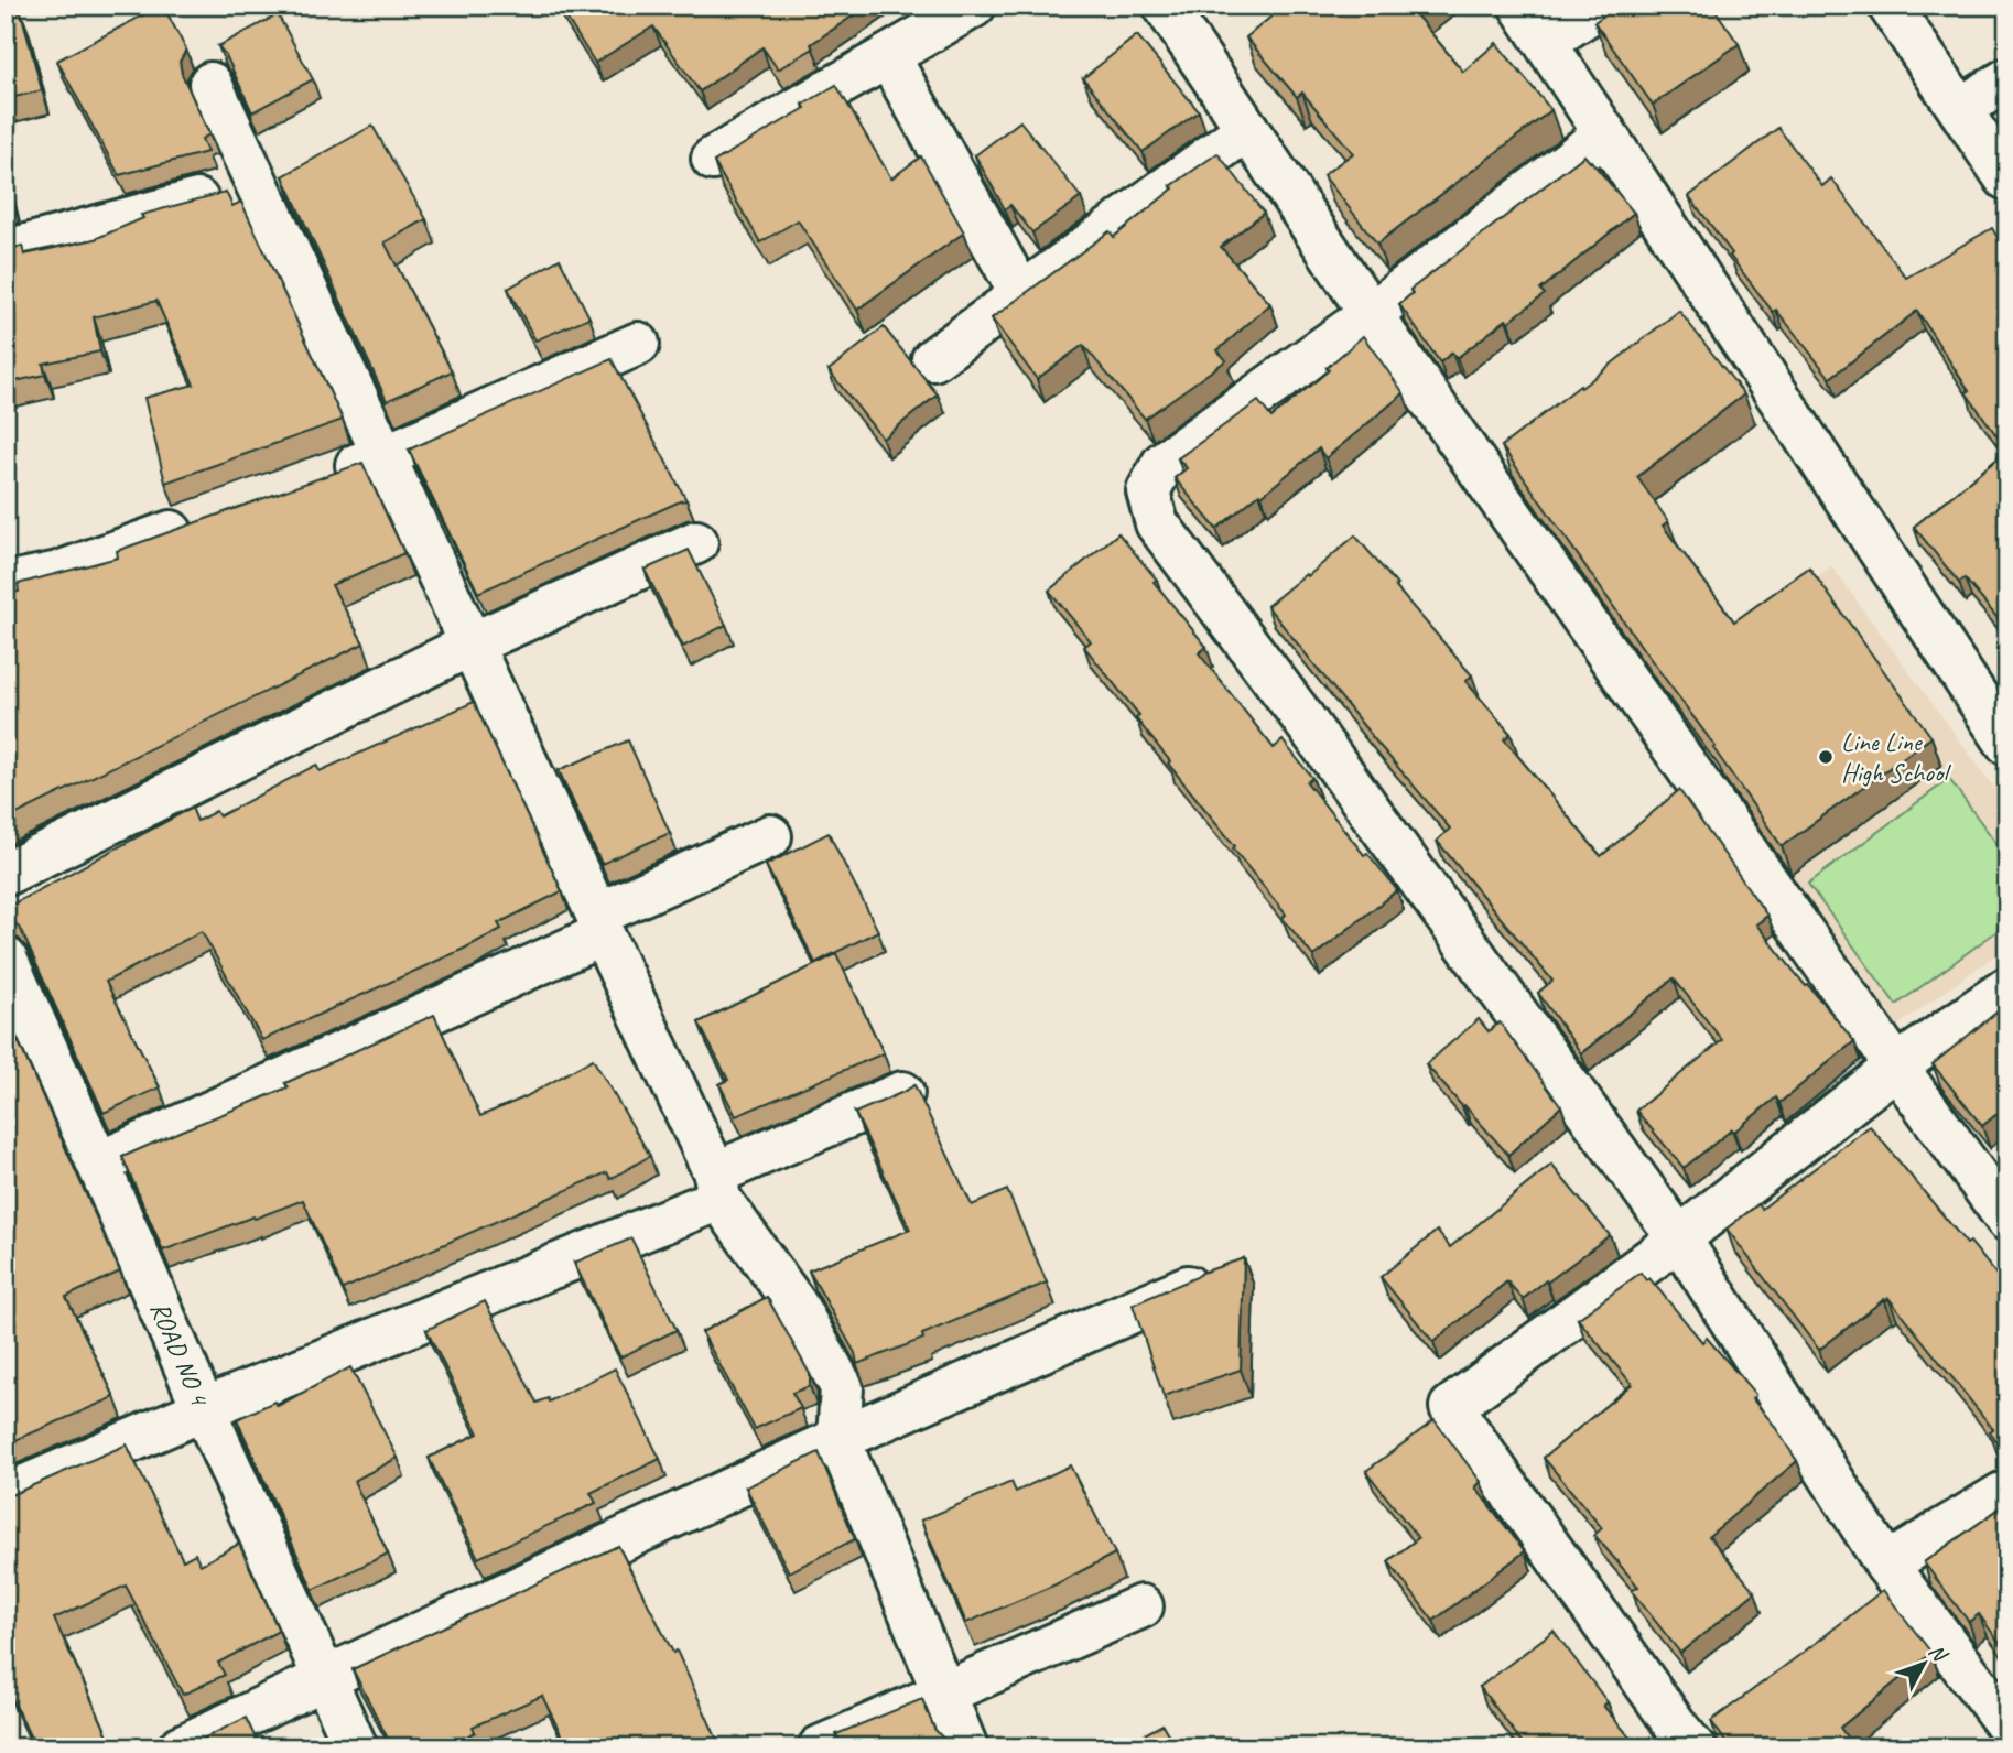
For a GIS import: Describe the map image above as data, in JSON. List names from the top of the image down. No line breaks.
{"streets":{"street":["ROAD NO 4"]},"places":["Line Line High School"],"north":"top right"}
